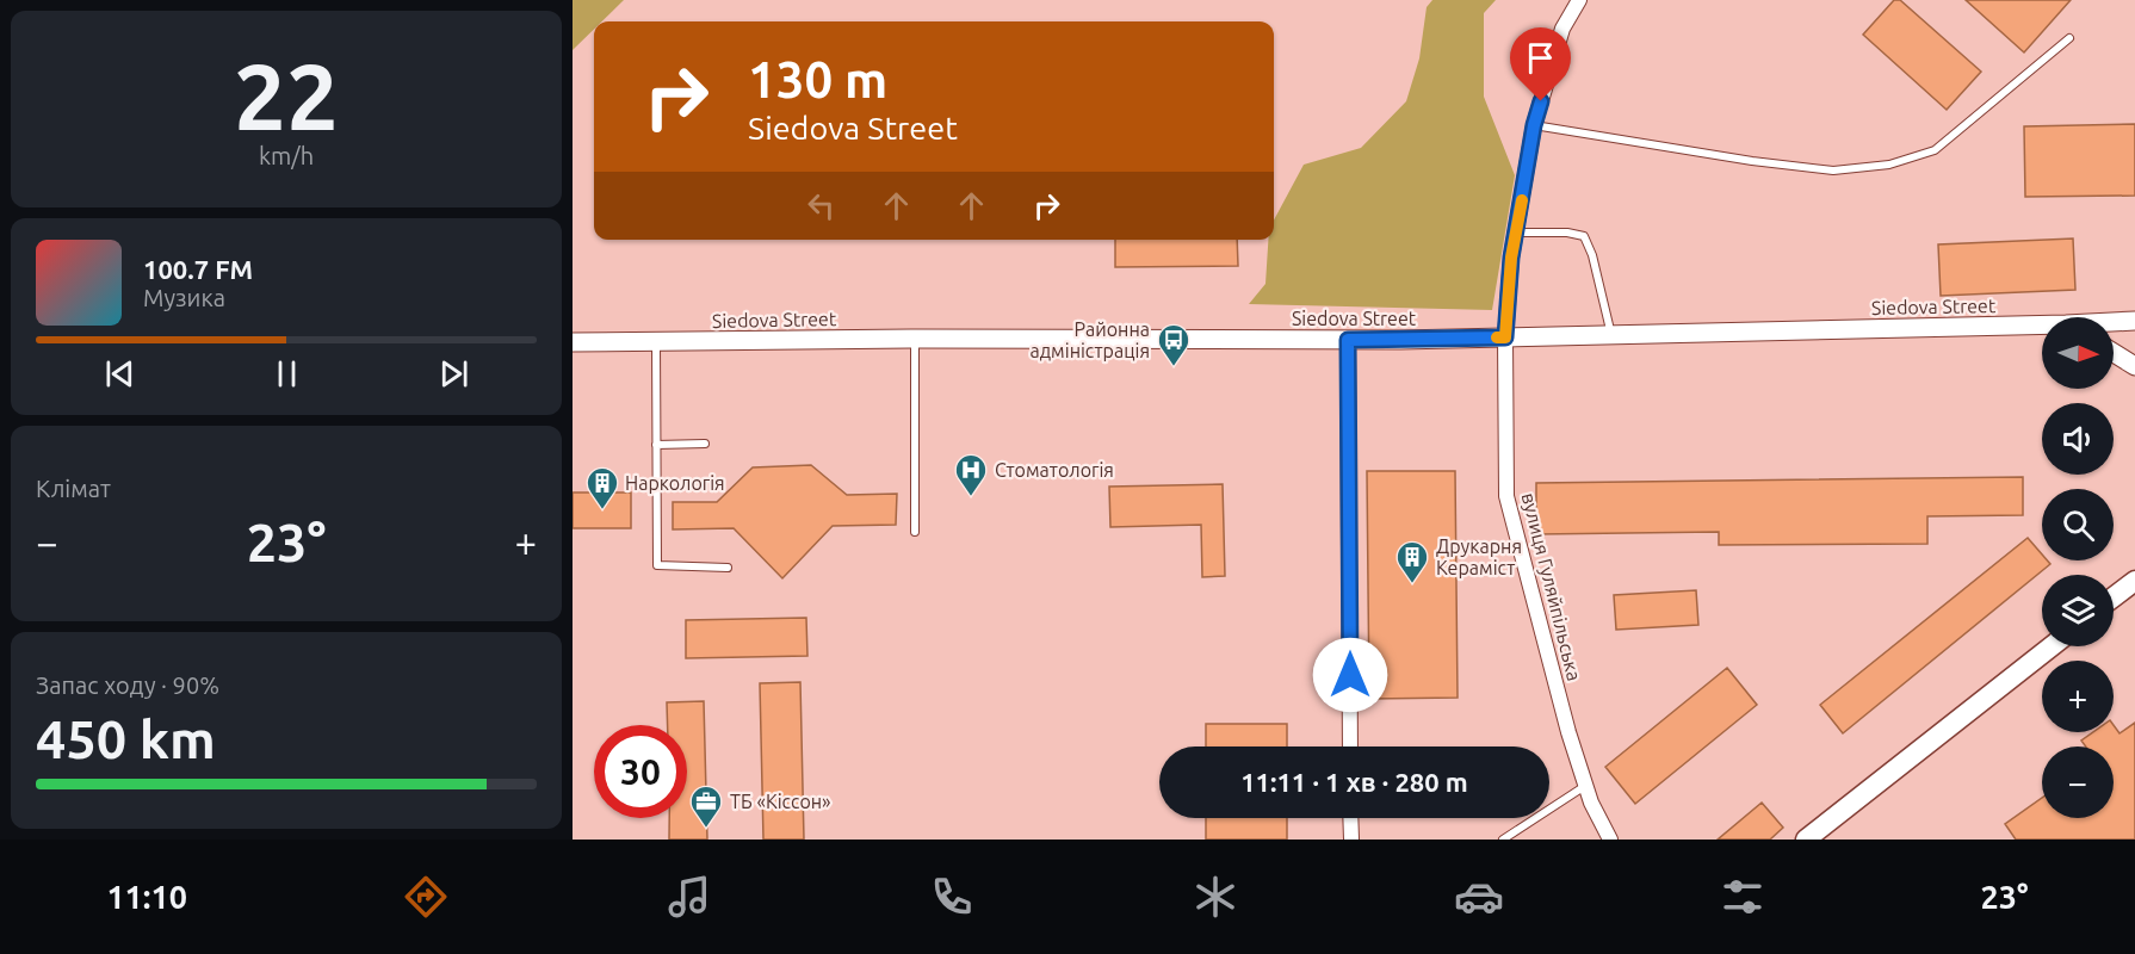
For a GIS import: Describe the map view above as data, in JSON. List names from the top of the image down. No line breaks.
{"streets":{"street":["Siedova Street","вулиця Гуляйпільська"]},"crossings":[["Siedova Street","вулиця Гуляйпільська"]],"places":{"bus stop":["Районна адміністрація"],"hospital":["Стоматологія"],"building":["Наркологія","Друкарня Кераміст"],"office":["ТБ «Кіссон»"]},"north":"right","page":{"tile":[["22","km/h"],"Клімат",["Запас ходу · 90%","450 km"]],"turn":["130 m","Siedova Street"],"song":["100.7 FM","Музика"],"map_buttons":["+","−"],"heat":["−","23°","+"],"limit":"30","trip":"11:11 · 1 хв · 280 m","tabs":["11:10","23°"]}}
